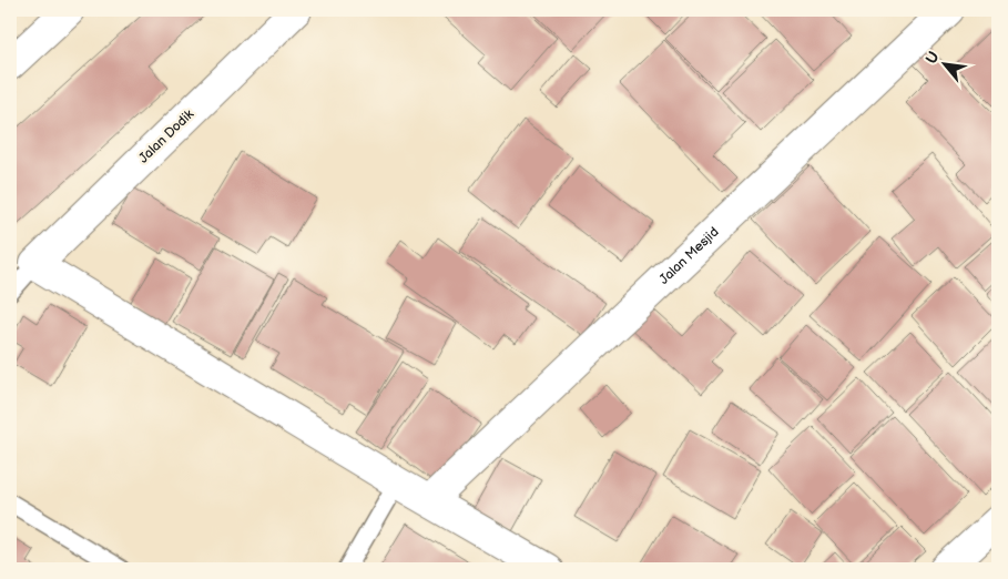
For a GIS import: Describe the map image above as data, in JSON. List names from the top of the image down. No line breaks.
{"streets":{"street":["Jalan Dodik","Jalan Mesjid"]},"north":"top left"}
